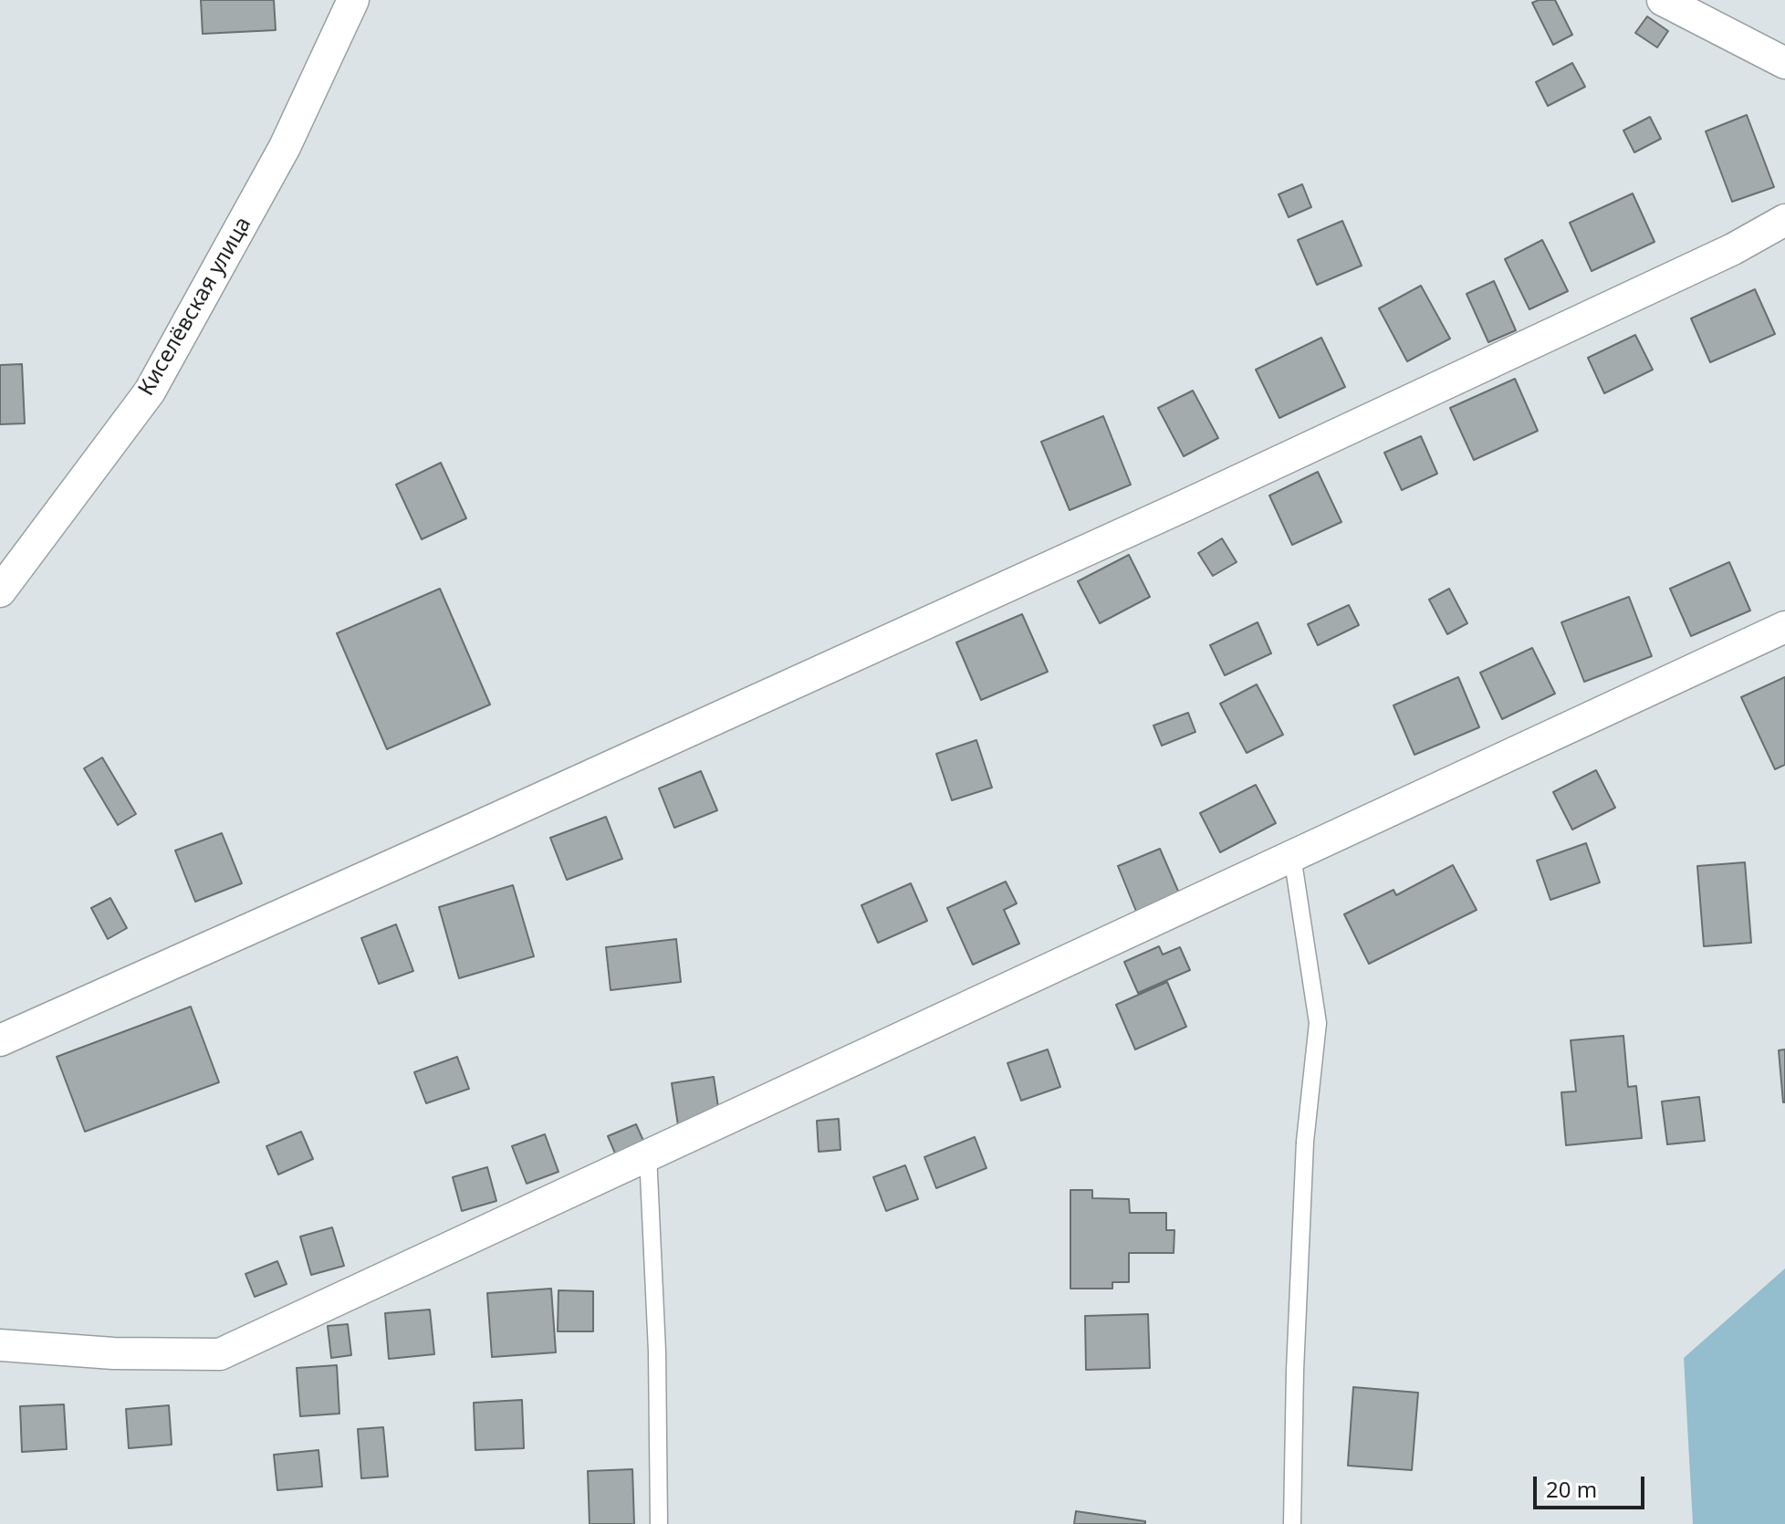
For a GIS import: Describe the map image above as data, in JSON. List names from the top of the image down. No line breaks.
{"streets":{"street":["Киселёвская улица"]},"scale_bar":"20 m"}
